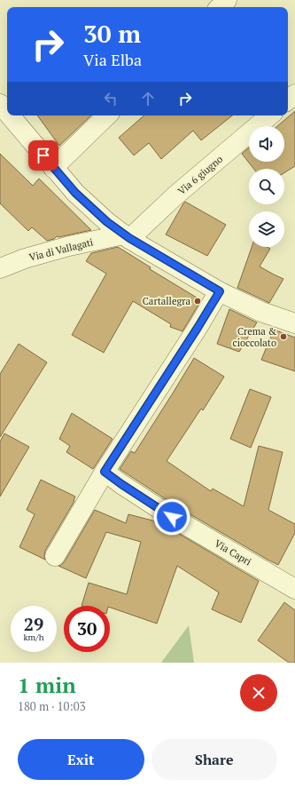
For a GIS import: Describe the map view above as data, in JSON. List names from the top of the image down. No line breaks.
{"streets":{"street":["Via 6 giugno","Via di Vallagati","Via Capri"]},"crossings":[["Via 6 giugno","Via di Vallagati"]],"places":["Cartallegra","Crema & cioccolato"],"page":{"turn":["30 m","Via Elba"],"speed":"29 km/h","limit":"30","heading":["1 min","180 m · 10:03"],"buttons":["Exit","Share"]}}
